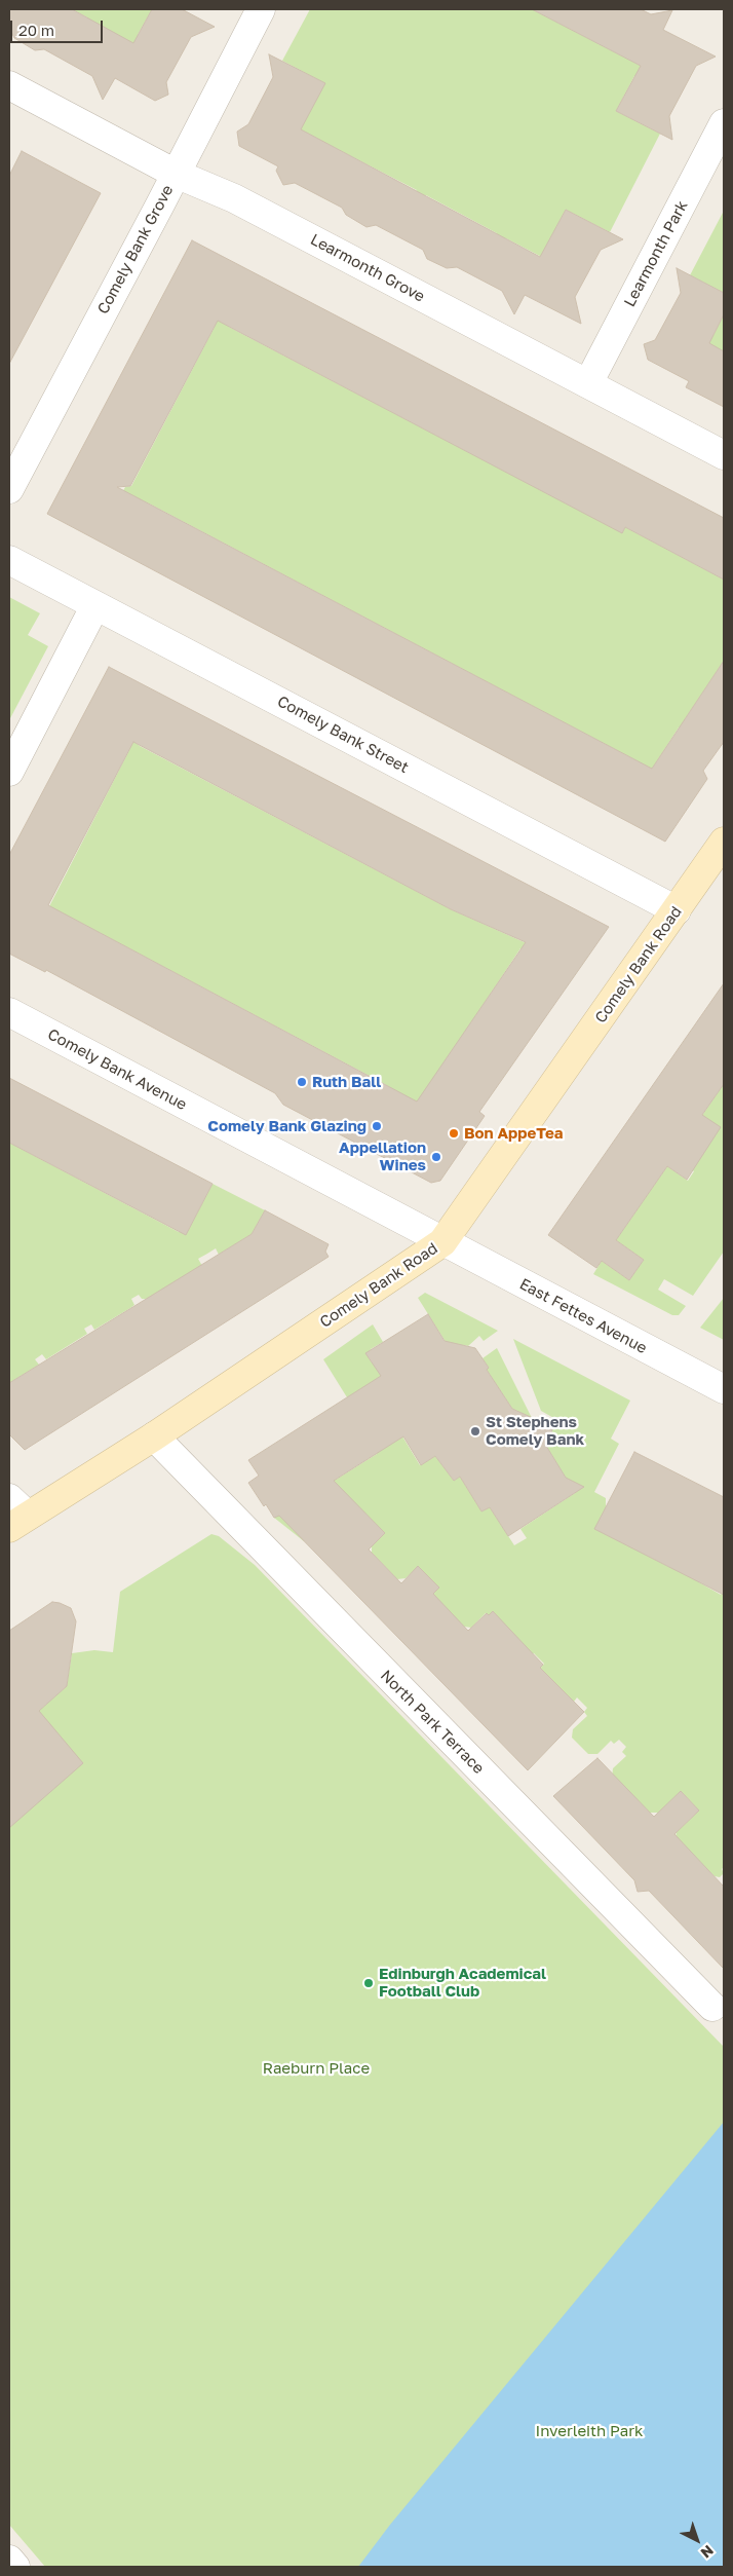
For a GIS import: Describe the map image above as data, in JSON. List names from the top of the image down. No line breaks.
{"streets":{"main road":["Comely Bank Road"],"street":["Comely Bank Grove","Learmonth Park","Learmonth Grove","Comely Bank Street","Comely Bank Avenue","East Fettes Avenue","North Park Terrace"]},"crossings":[["Comely Bank Grove","Learmonth Grove"],["Learmonth Park","Learmonth Grove"],["Comely Bank Street","Comely Bank Road"],["Comely Bank Road","Comely Bank Avenue"],["Comely Bank Road","East Fettes Avenue"],["Comely Bank Road","North Park Terrace"],["Comely Bank Avenue","East Fettes Avenue"]],"parks":["Raeburn Place","Inverleith Park"],"places":["Ruth Ball","Comely Bank Glazing","Bon AppeTea","Appellation Wines","St Stephens Comely Bank","Edinburgh Academical Football Club"],"scale_bar":"20 m","north":"bottom right"}
